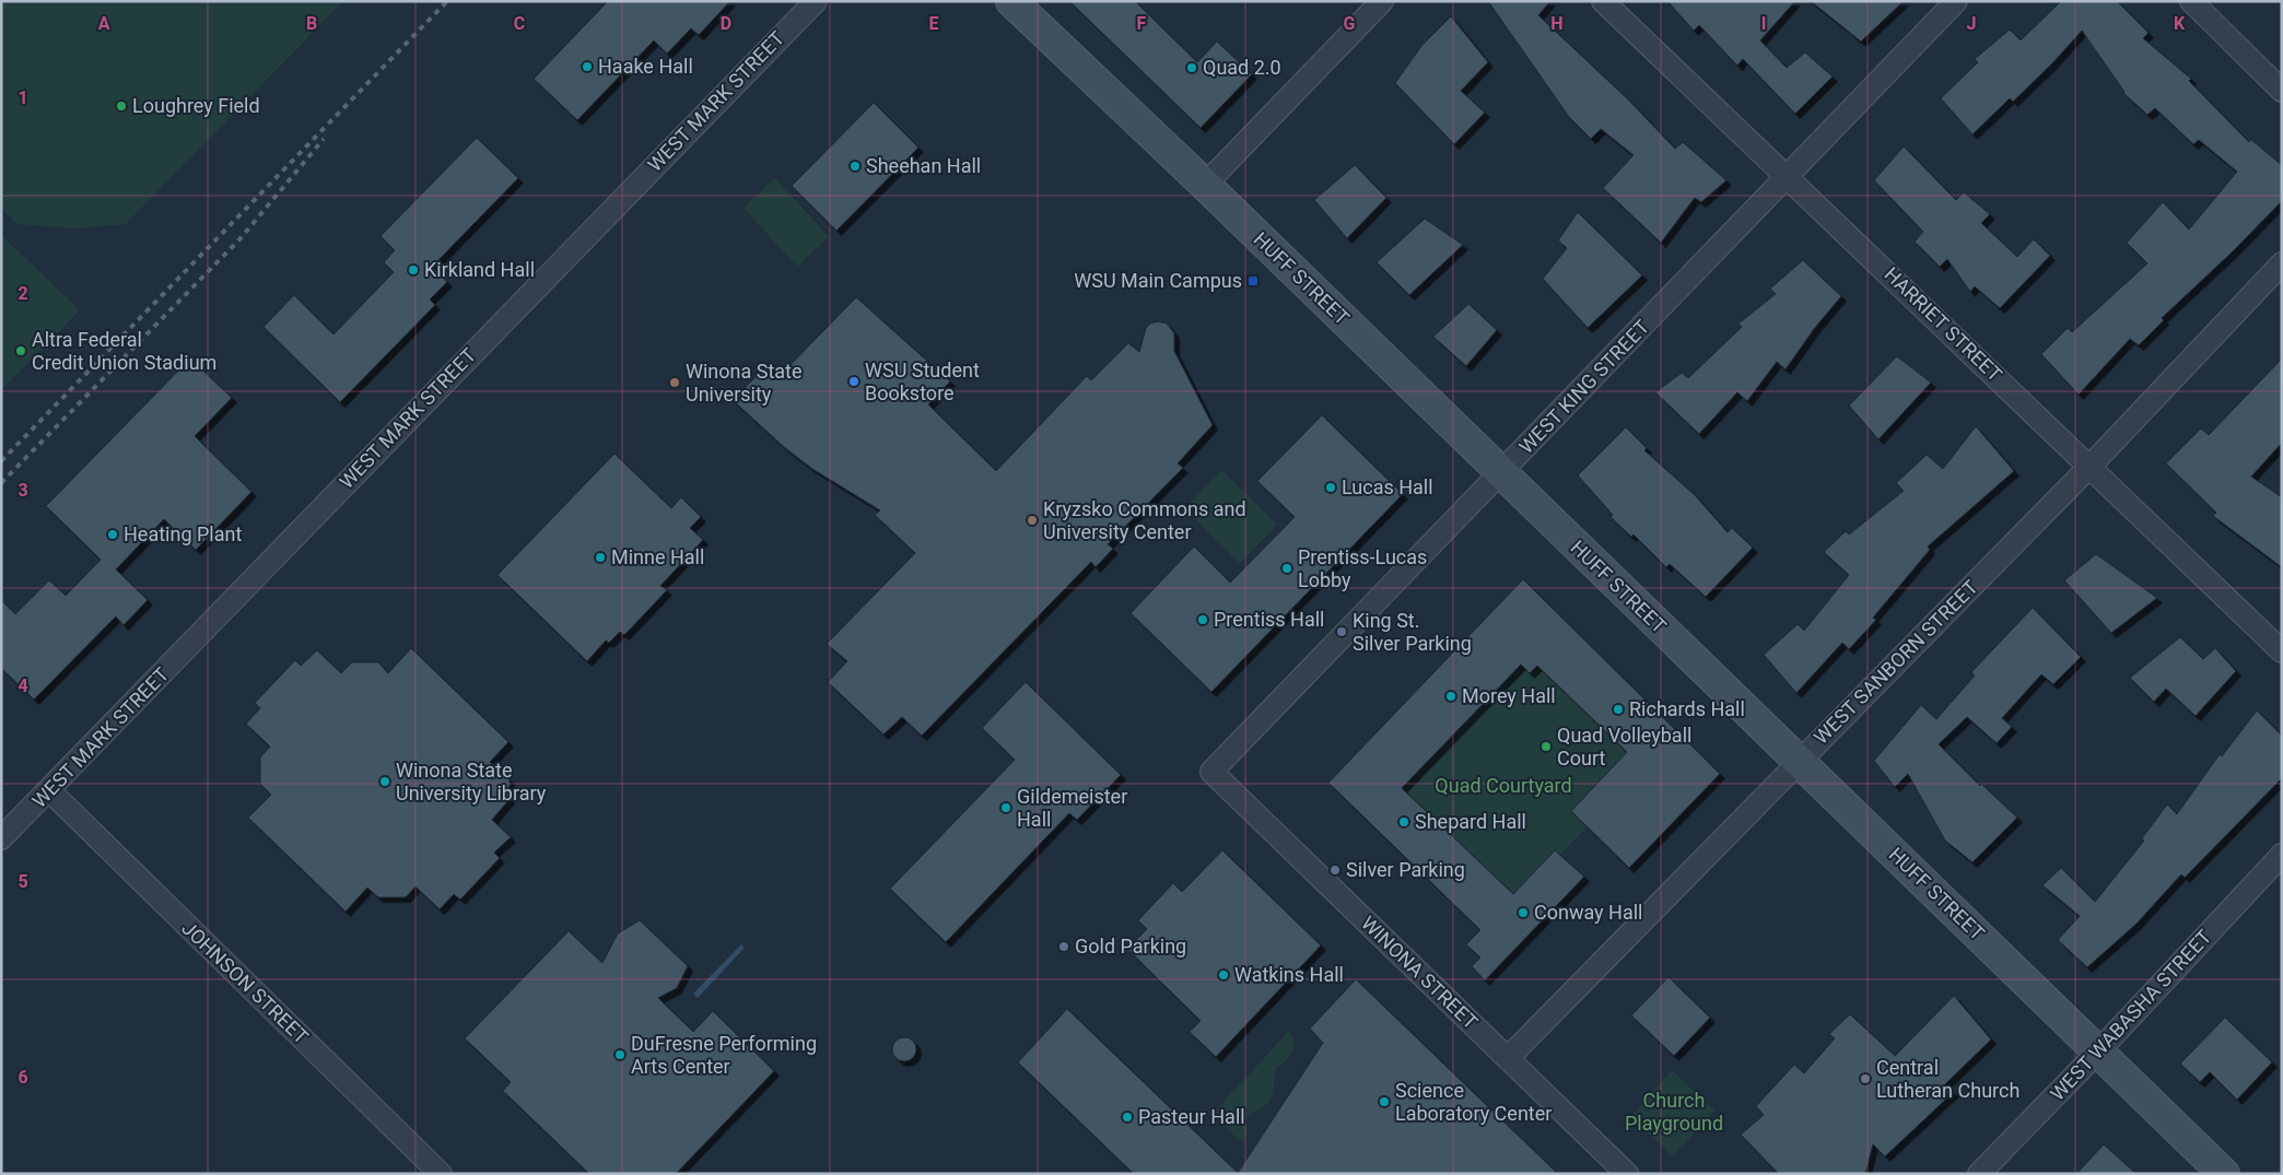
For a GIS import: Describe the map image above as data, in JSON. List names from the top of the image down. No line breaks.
{"streets":{"main road":["HUFF STREET"],"street":["WEST MARK STREET","HARRIET STREET","WEST KING STREET","WEST SANBORN STREET","WINONA STREET","JOHNSON STREET","WEST WABASHA STREET"]},"crossings":[["WEST MARK STREET","JOHNSON STREET"],["HUFF STREET","WEST KING STREET"],["HUFF STREET","WEST SANBORN STREET"],["HUFF STREET","WEST WABASHA STREET"],["HARRIET STREET","WEST KING STREET"],["HARRIET STREET","WEST SANBORN STREET"],["WEST KING STREET","WINONA STREET"],["WEST SANBORN STREET","WINONA STREET"]],"parks":["Quad Courtyard","Church Playground"],"places":{"other":["Haake Hall","Quad 2.0","Loughrey Field","Sheehan Hall","Kirkland Hall","Altra Federal Credit Union Stadium","WSU Student Bookstore","Winona State University","Lucas Hall","Kryzsko Commons and University Center","Heating Plant","Minne Hall","Prentiss-Lucas Lobby","Prentiss Hall","King St. Silver Parking","Morey Hall","Richards Hall","Quad Volleyball Court","Winona State University Library","Gildemeister Hall","Shepard Hall","Silver Parking","Conway Hall","Gold Parking","Watkins Hall","DuFresne Performing Arts Center","Central Lutheran Church","Science Laboratory Center","Pasteur Hall"],"transit":["WSU Main Campus"]},"grid":{"columns":["A","B","C","D","E","F","G","H","I","J","K"],"rows":["1","2","3","4","5","6"]}}
